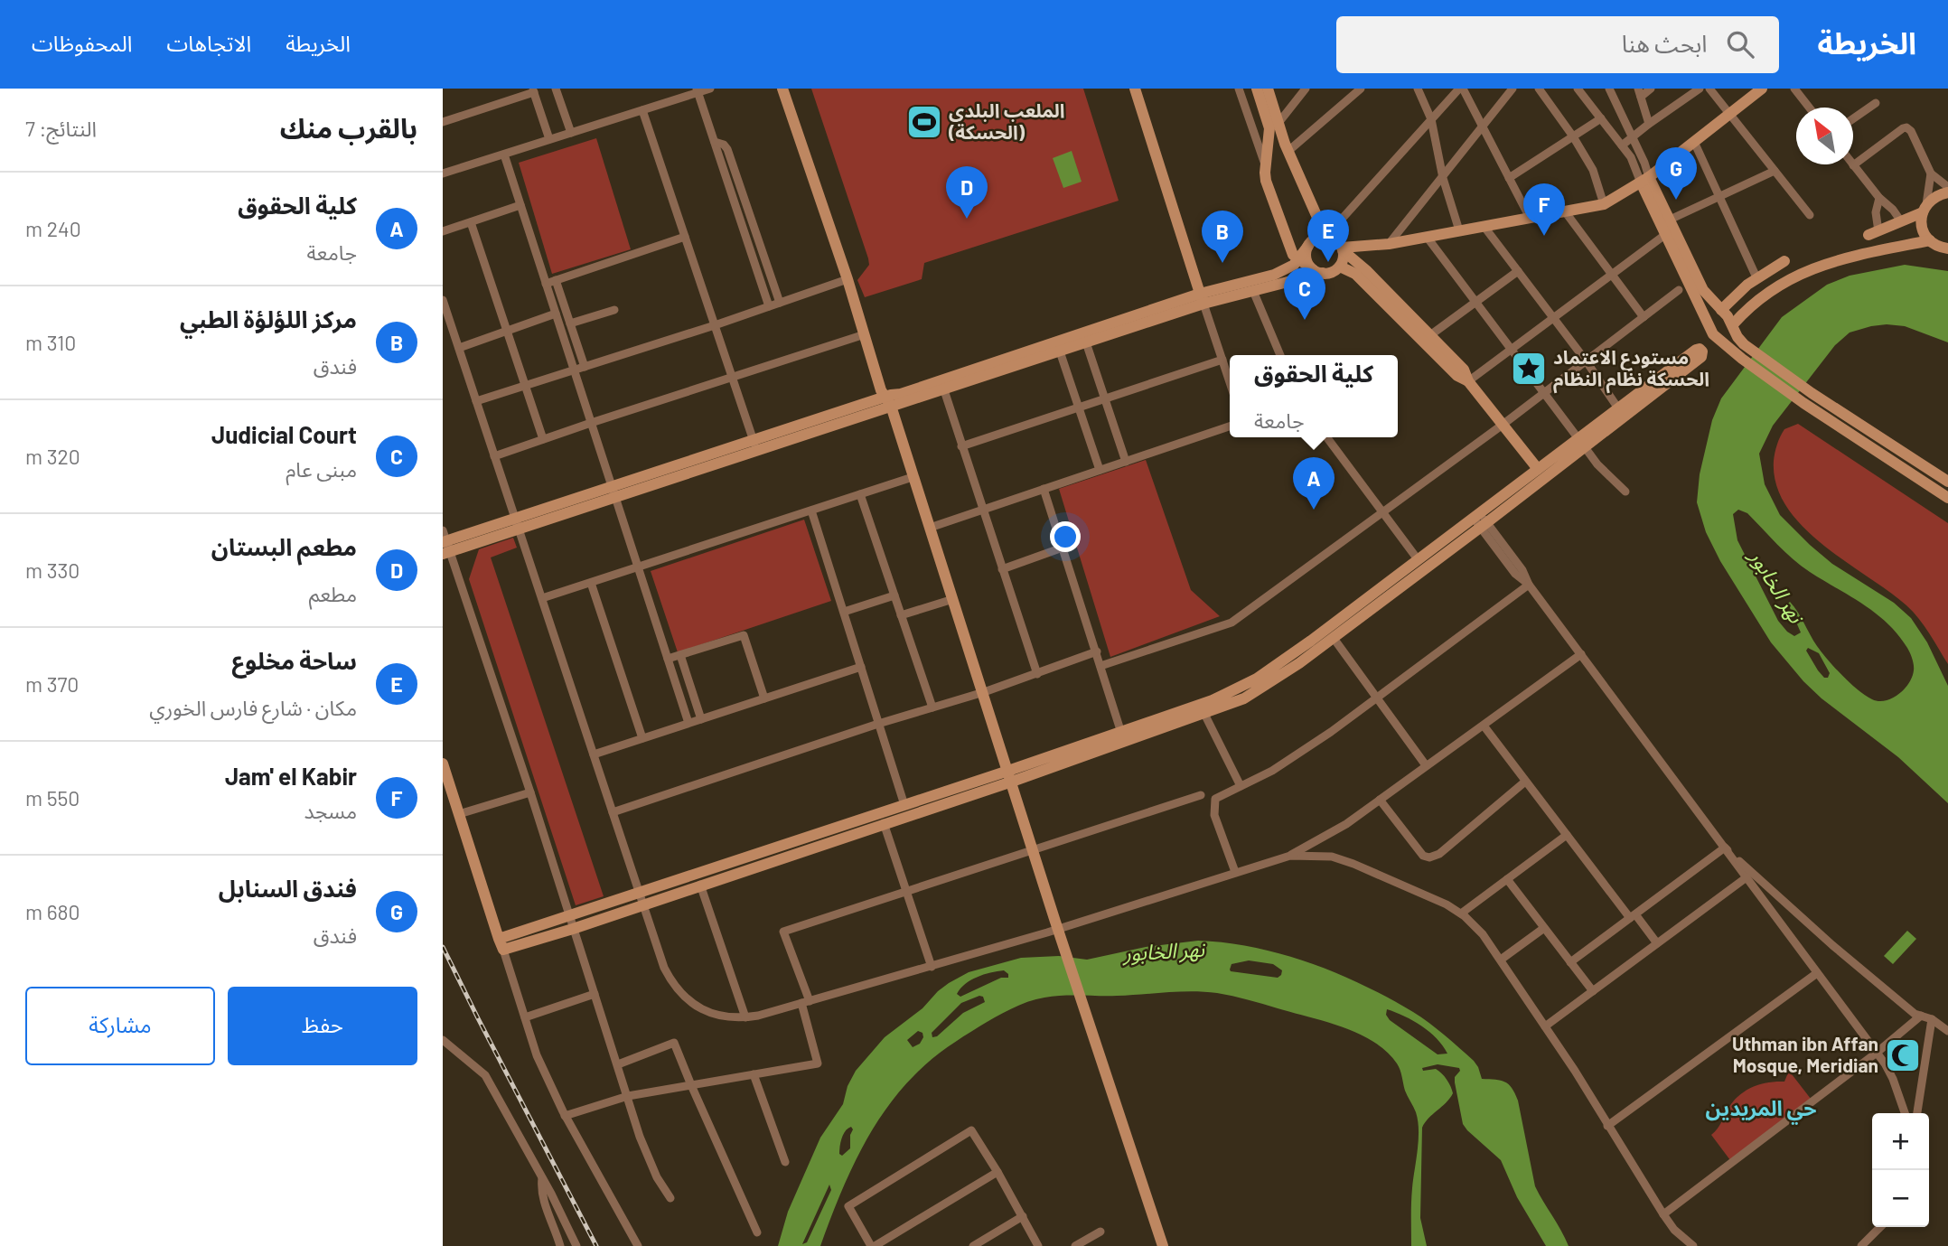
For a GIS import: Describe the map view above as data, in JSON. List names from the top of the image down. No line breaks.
{"districts":["حي المريدين"],"water":["نهر الخابور"],"places":{"sports":["الملعب البلدي (الحسكة)"],"place":["مستودع الاعتماد الحسكة نظام النظام"],"mosque":["Uthman ibn Affan Mosque, Meridian"]},"north":"top left","page":{"header":"الخريطة","search":"ابحث هنا","nav":["الخريطة","الاتجاهات","المحفوظات"],"heading":["بالقرب منك","النتائج: 7"],"pins":["G","D","F","E","B","C","A"],"list":[{"mark":"A","name":"كلية الحقوق","note":"جامعة","value":"240 m"},{"mark":"B","name":"مركز اللؤلؤة الطبي","note":"فندق","value":"310 m"},{"mark":"C","name":"Judicial Court","note":"مبنى عام","value":"320 m"},{"mark":"D","name":"مطعم البستان","note":"مطعم","value":"330 m"},{"mark":"E","name":"ساحة مخلوع","note":"مكان · شارع فارس الخوري","value":"370 m"},{"mark":"F","name":"Jam' el Kabir","note":"مسجد","value":"550 m"},{"mark":"G","name":"فندق السنابل","note":"فندق","value":"680 m"}],"popup":["كلية الحقوق","جامعة"],"buttons":["حفظ","مشاركة"],"map_buttons":["+","−"]}}
